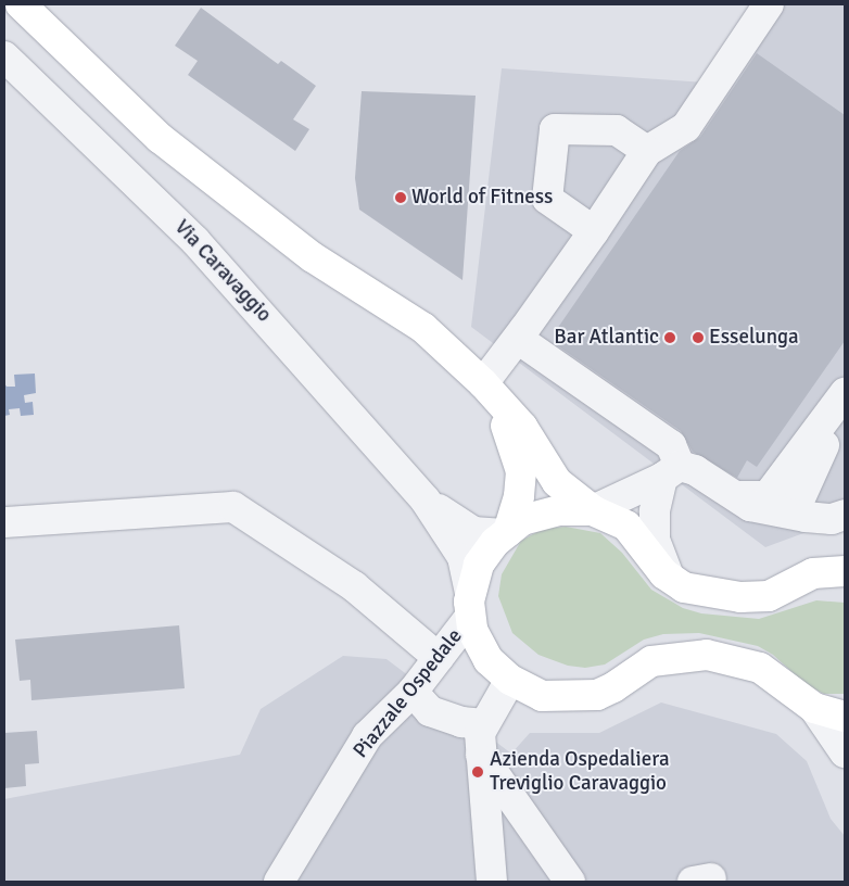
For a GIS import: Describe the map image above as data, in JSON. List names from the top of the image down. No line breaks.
{"streets":{"main road":["Via Caravaggio"],"street":["Piazzale Ospedale"]},"crossings":[["Via Caravaggio","Piazzale Ospedale"]],"places":["World of Fitness","Bar Atlantic","Esselunga","Azienda Ospedaliera Treviglio Caravaggio"]}
